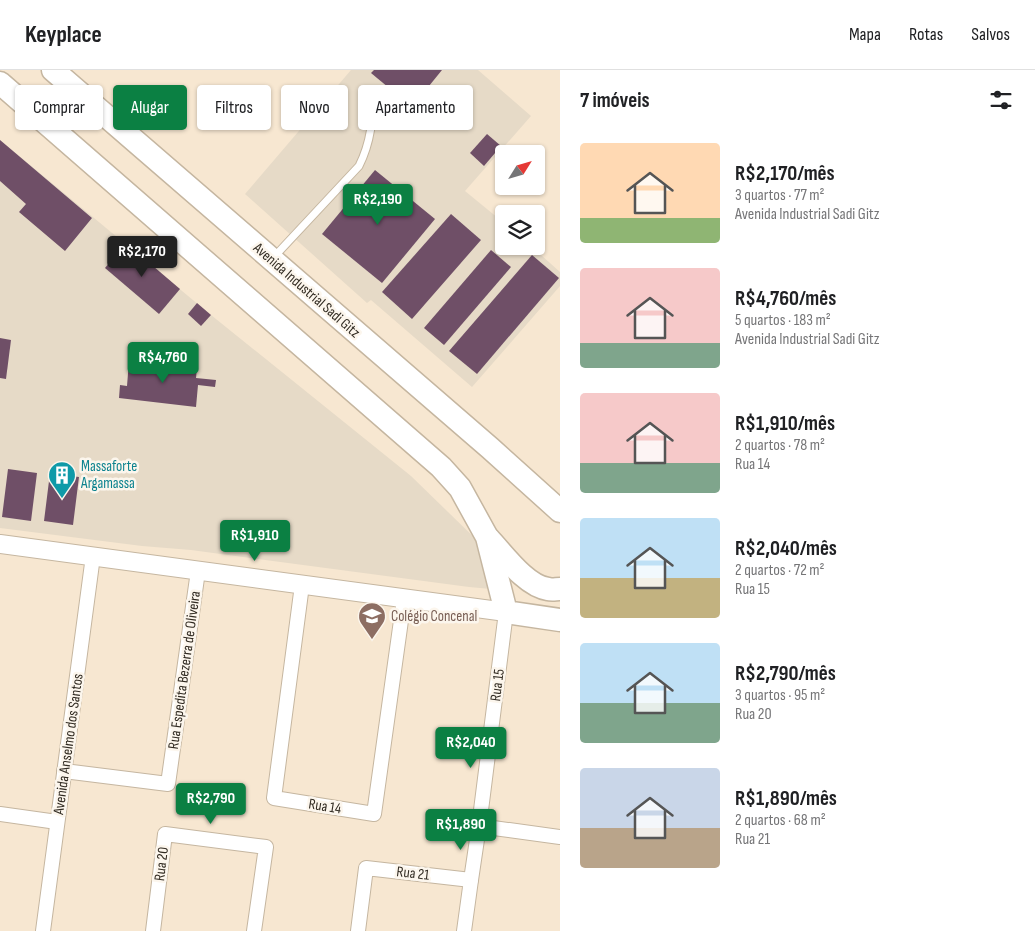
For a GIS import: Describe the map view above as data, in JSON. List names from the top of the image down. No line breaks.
{"streets":{"main road":["Avenida Industrial Sadi Gitz"],"street":["Rua Espedita Bezerra de Oliveira","Rua 15","Avenida Anselmo dos Santos","Rua 14","Rua 20","Rua 21"]},"crossings":[["Rua Espedita Bezerra de Oliveira","Avenida Anselmo dos Santos"],["Rua 15","Rua 21"]],"places":{"building":["Massaforte Argamassa"],"school or university":["Colégio Concenal"]},"north":"top right","page":{"header":"Keyplace","nav":["Mapa","Rotas","Salvos"],"heading":"7 imóveis","chip":["Comprar","Alugar","Filtros","Novo","Apartamento"],"list":[{"name":"R$2,170/mês","note":"3 quartos · 77 m² · Avenida Industrial Sadi Gitz"},{"name":"R$4,760/mês","note":"5 quartos · 183 m² · Avenida Industrial Sadi Gitz"},{"name":"R$1,910/mês","note":"2 quartos · 78 m² · Rua 14"},{"name":"R$2,040/mês","note":"2 quartos · 72 m² · Rua 15"},{"name":"R$2,790/mês","note":"3 quartos · 95 m² · Rua 20"},{"name":"R$1,890/mês","note":"2 quartos · 68 m² · Rua 21"}],"price":["R$2,190","R$2,170","R$4,760","R$1,910","R$2,040","R$2,790","R$1,890"]}}
